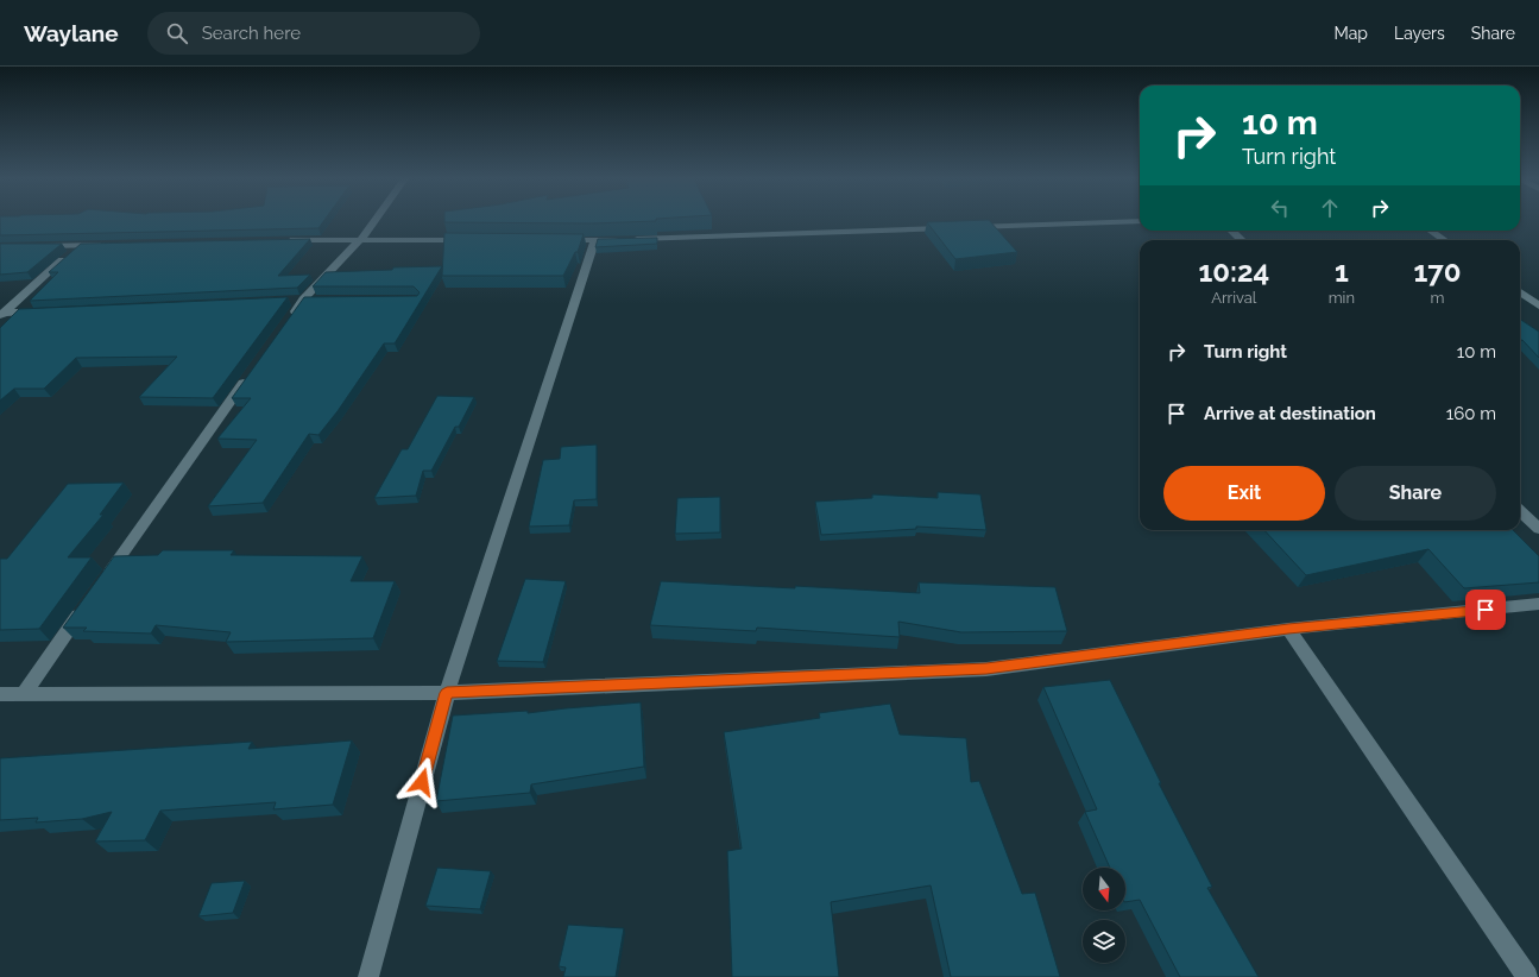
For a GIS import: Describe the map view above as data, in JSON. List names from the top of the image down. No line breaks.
{"north":"bottom","page":{"header":"Waylane","search":"Search here","nav":["Map","Layers","Share"],"turn":["10 m","Turn right"],"eta":["10:24","Arrival","1","min","170","m"],"list":[{"name":"Turn right","value":"10 m"},{"name":"Arrive at destination","value":"160 m"}],"buttons":["Exit","Share"]}}
